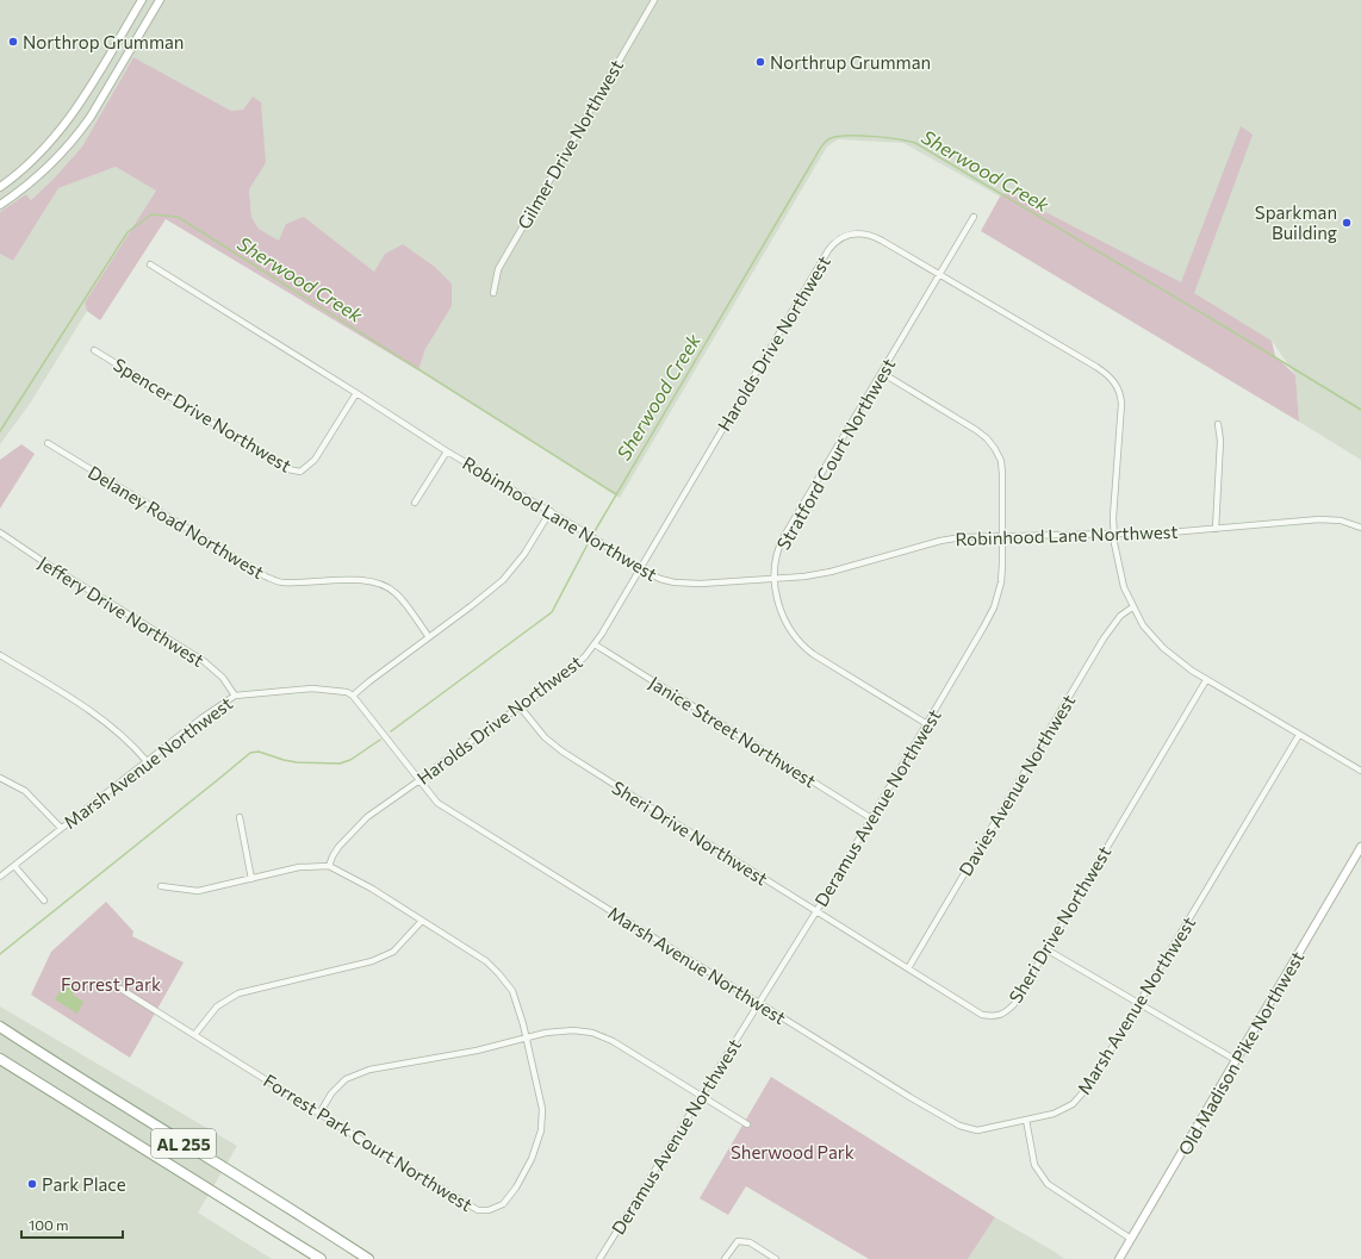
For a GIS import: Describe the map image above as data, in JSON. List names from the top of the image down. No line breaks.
{"streets":{"highway":["AL 255"],"main road":["Old Madison Pike Northwest"],"street":["Gilmer Drive Northwest","Harolds Drive Northwest","Spencer Drive Northwest","Stratford Court Northwest","Robinhood Lane Northwest","Delaney Road Northwest","Jeffery Drive Northwest","Janice Street Northwest","Marsh Avenue Northwest","Davies Avenue Northwest","Deramus Avenue Northwest","Sheri Drive Northwest","Forrest Park Court Northwest"]},"crossings":[["Harolds Drive Northwest","Stratford Court Northwest"],["Harolds Drive Northwest","Robinhood Lane Northwest"],["Harolds Drive Northwest","Janice Street Northwest"],["Harolds Drive Northwest","Marsh Avenue Northwest"],["Harolds Drive Northwest","Davies Avenue Northwest"],["Harolds Drive Northwest","Sheri Drive Northwest"],["Harolds Drive Northwest","Forrest Park Court Northwest"],["Spencer Drive Northwest","Robinhood Lane Northwest"],["Stratford Court Northwest","Robinhood Lane Northwest"],["Stratford Court Northwest","Deramus Avenue Northwest"],["Robinhood Lane Northwest","Deramus Avenue Northwest"],["Jeffery Drive Northwest","Marsh Avenue Northwest"],["Janice Street Northwest","Deramus Avenue Northwest"],["Marsh Avenue Northwest","Deramus Avenue Northwest"],["Davies Avenue Northwest","Sheri Drive Northwest"],["Deramus Avenue Northwest","Sheri Drive Northwest"]],"water":["Sherwood Creek"],"parks":["Forrest Park","Sherwood Park"],"places":["Northrop Grumman","Northrup Grumman","Sparkman Building","Park Place"],"scale_bar":"100 m"}
